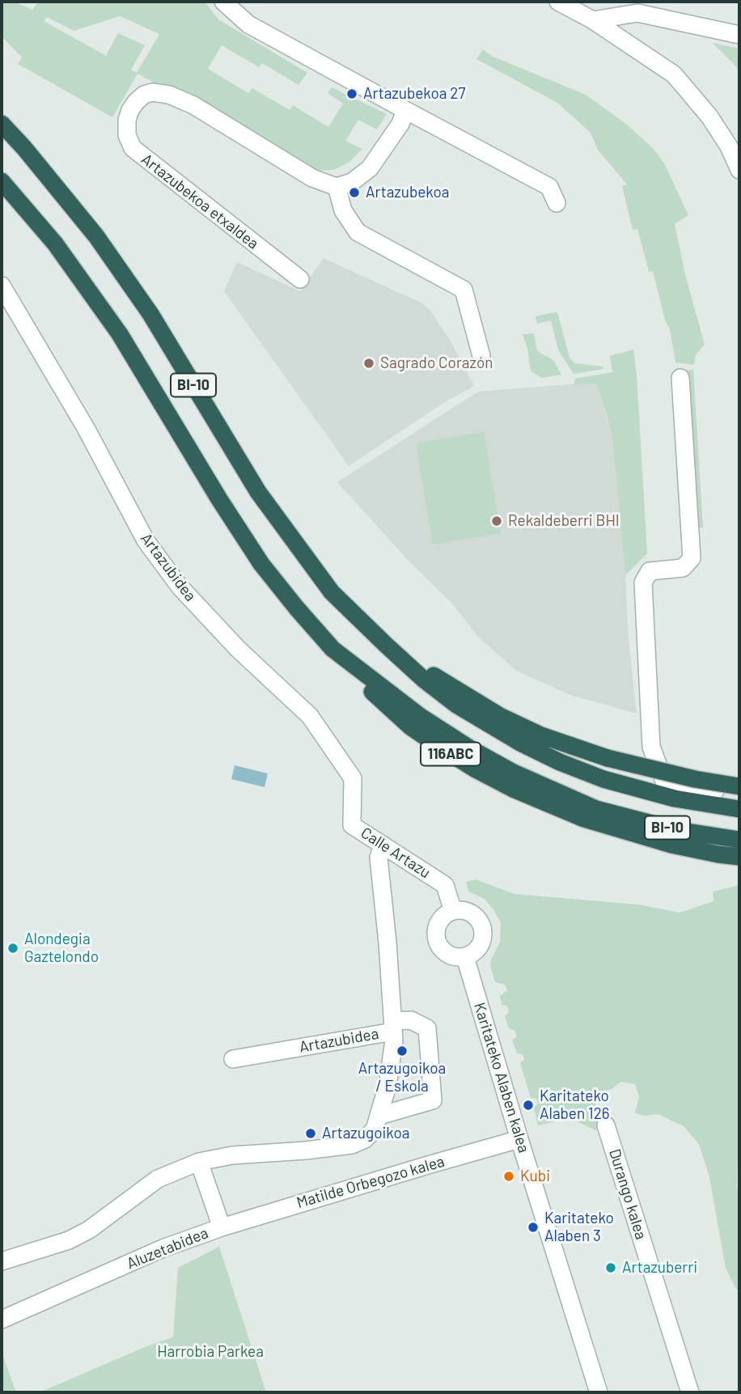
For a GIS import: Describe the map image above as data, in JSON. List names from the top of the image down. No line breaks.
{"streets":{"highway":["BI-10","116ABC"],"street":["Artazubekoa etxaldea","Artazubidea","Calle Artazu","Karitateko Alaben kalea","Matilde Orbegozo kalea","Durango kalea","Aluzetabidea"]},"crossings":[["BI-10","116ABC"],["Artazubidea","Calle Artazu"],["Artazubidea","Aluzetabidea"],["Calle Artazu","Karitateko Alaben kalea"],["Karitateko Alaben kalea","Matilde Orbegozo kalea"],["Matilde Orbegozo kalea","Aluzetabidea"]],"parks":["Harrobia Parkea"],"places":["Artazubekoa 27","Artazubekoa","Sagrado Corazón","Rekaldeberri BHI","Alondegia Gaztelondo","Artazugoikoa / Eskola","Karitateko Alaben 126","Artazugoikoa","Kubi","Karitateko Alaben 3","Artazuberri"]}
